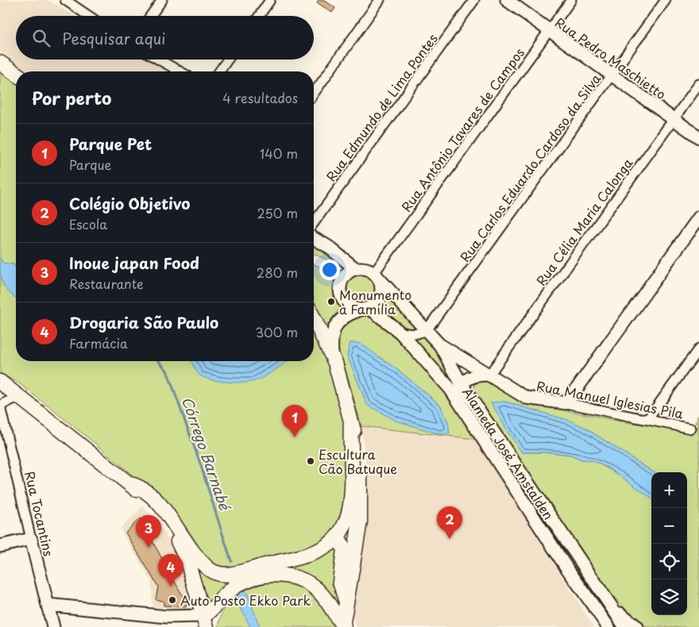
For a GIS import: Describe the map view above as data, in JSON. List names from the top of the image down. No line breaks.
{"streets":{"street":["Rua Pedro Maschietto","Rua Edmundo de Lima Pontes","Rua Antônio Tavares de Campos","Rua Carlos Eduardo Cardoso da Silva","Rua Célia Maria Calonga","Rua Manuel Iglesias Pila","Alameda José Amstalden","Rua Tocantins"]},"crossings":[["Rua Pedro Maschietto","Rua Antônio Tavares de Campos"],["Rua Pedro Maschietto","Rua Carlos Eduardo Cardoso da Silva"],["Rua Pedro Maschietto","Rua Célia Maria Calonga"],["Rua Antônio Tavares de Campos","Rua Manuel Iglesias Pila"],["Rua Antônio Tavares de Campos","Alameda José Amstalden"],["Rua Carlos Eduardo Cardoso da Silva","Rua Manuel Iglesias Pila"],["Rua Célia Maria Calonga","Rua Manuel Iglesias Pila"],["Rua Manuel Iglesias Pila","Alameda José Amstalden"]],"water":["Córrego Barnabé"],"places":["Monumento à Família","Escultura Cão Batuque","Auto Posto Ekko Park"],"page":{"search":"Pesquisar aqui","heading":["Por perto","4 resultados"],"list":[{"mark":"1","name":"Parque Pet","note":"Parque","value":"140 m"},{"mark":"2","name":"Colégio Objetivo","note":"Escola","value":"250 m"},{"mark":"3","name":"Inoue japan Food","note":"Restaurante","value":"280 m"},{"mark":"4","name":"Drogaria São Paulo","note":"Farmácia","value":"300 m"}],"pins":["1","2","3","4"],"map_buttons":["+","−"]}}
